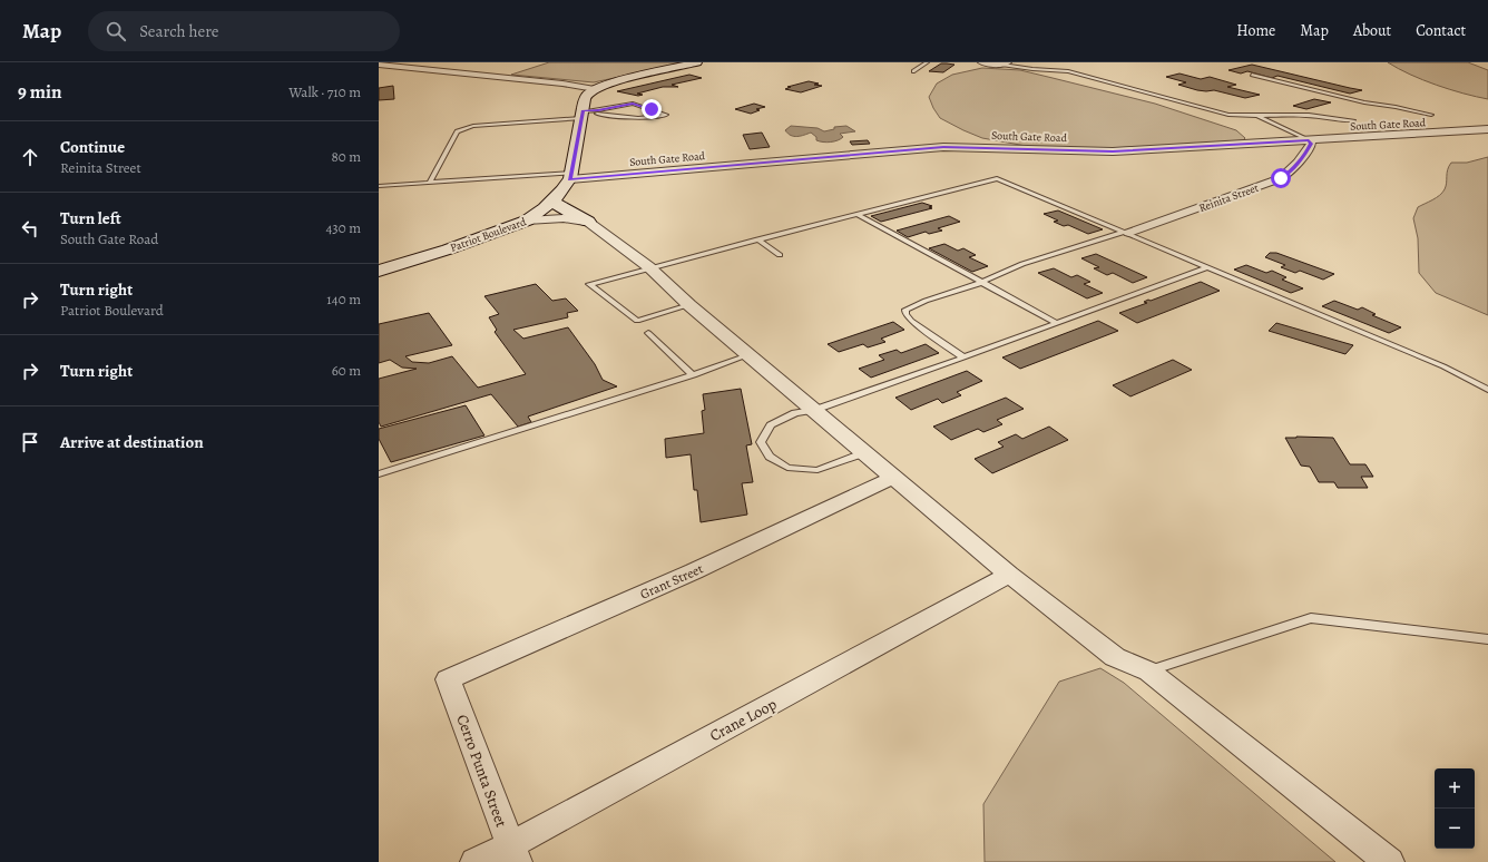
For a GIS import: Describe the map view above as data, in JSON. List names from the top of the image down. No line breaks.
{"streets":{"street":["South Gate Road","Reinita Street","Patriot Boulevard","Grant Street","Crane Loop","Cerro Punta Street"]},"crossings":[["South Gate Road","Reinita Street"],["South Gate Road","Patriot Boulevard"],["Grant Street","Cerro Punta Street"],["Crane Loop","Cerro Punta Street"]],"page":{"header":"Map","search":"Search here","nav":["Home","Map","About","Contact"],"heading":["9 min","Walk · 710 m"],"list":[["Continue","Reinita Street","80 m"],["Turn left","South Gate Road","430 m"],["Turn right","Patriot Boulevard","140 m"],["Turn right","60 m"],"Arrive at destination"],"map_buttons":["+","−"]}}
